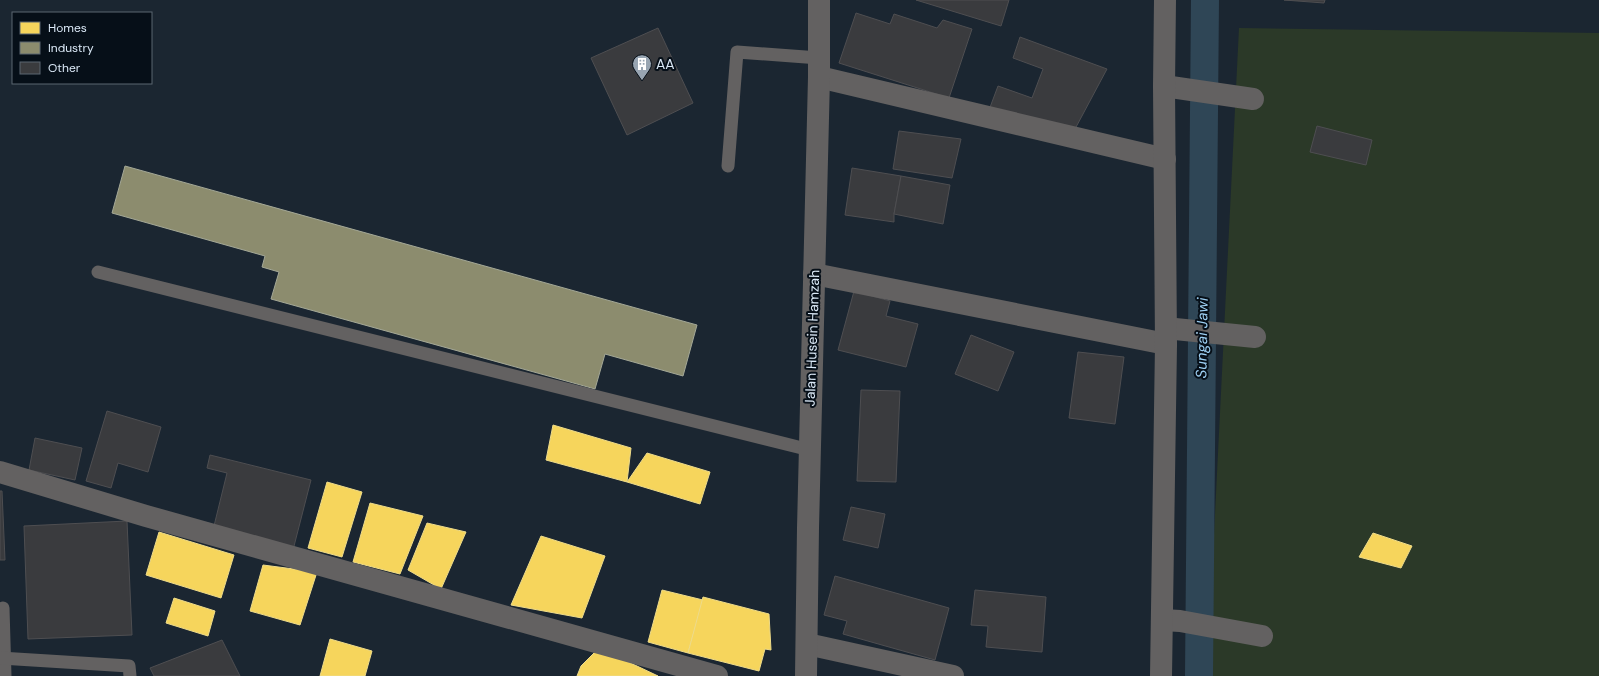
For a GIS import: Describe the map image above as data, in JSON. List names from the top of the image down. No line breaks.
{"streets":{"street":["Jalan Husein Hamzah"]},"water":["Sungai Jawi"],"places":{"building":["AA"]},"legend":["Homes","Industry","Other"]}
